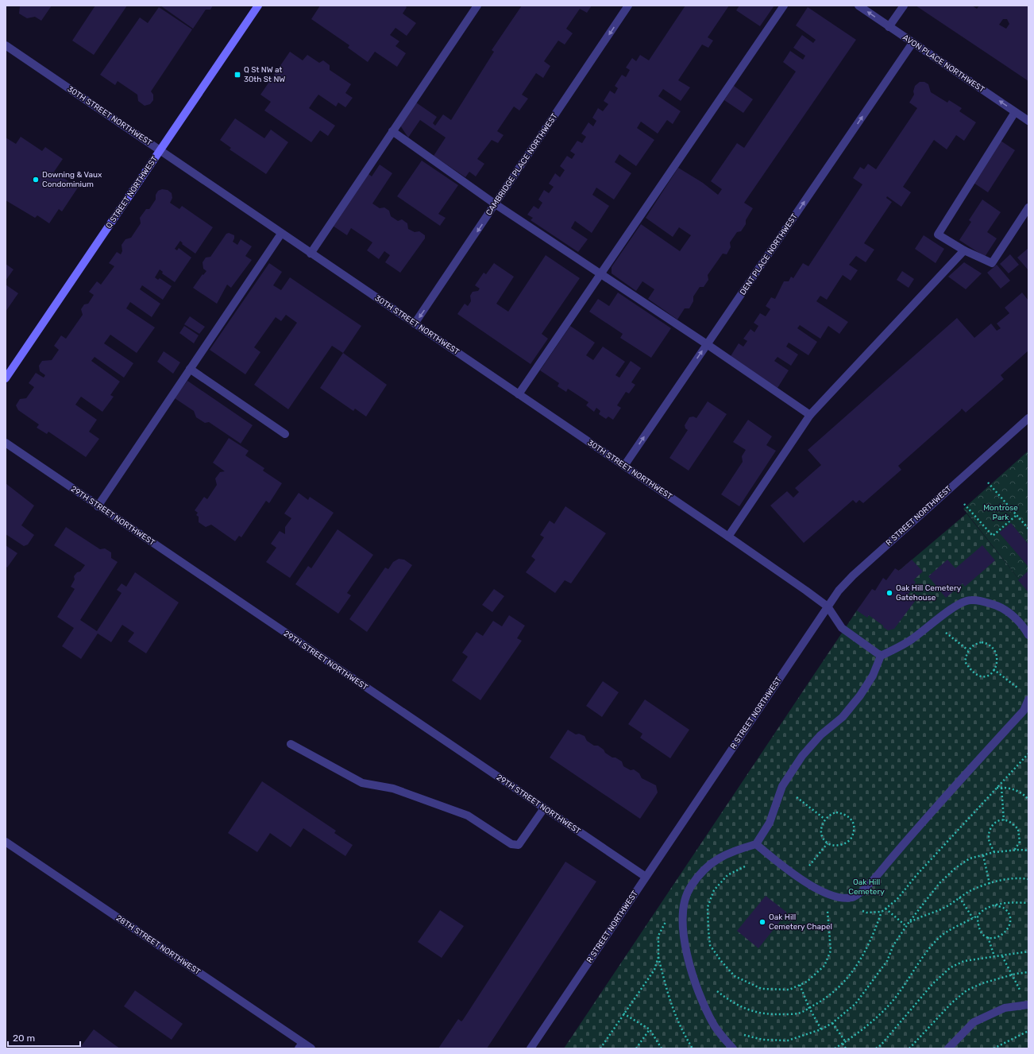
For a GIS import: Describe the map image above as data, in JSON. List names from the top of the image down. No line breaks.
{"streets":{"street":["AVON PLACE NORTHWEST","30TH STREET NORTHWEST","CAMBRIDGE PLACE NORTHWEST","Q STREET NORTHWEST","DENT PLACE NORTHWEST","29TH STREET NORTHWEST","R STREET NORTHWEST","28TH STREET NORTHWEST"]},"crossings":[["AVON PLACE NORTHWEST","DENT PLACE NORTHWEST"],["30TH STREET NORTHWEST","CAMBRIDGE PLACE NORTHWEST"],["30TH STREET NORTHWEST","Q STREET NORTHWEST"],["30TH STREET NORTHWEST","DENT PLACE NORTHWEST"],["30TH STREET NORTHWEST","R STREET NORTHWEST"],["29TH STREET NORTHWEST","R STREET NORTHWEST"]],"one_way":["AVON PLACE NORTHWEST","CAMBRIDGE PLACE NORTHWEST","DENT PLACE NORTHWEST"],"parks":["Montrose Park","Oak Hill Cemetery"],"places":{"transit":["Q St NW at 30th St NW"],"other":["Downing & Vaux Condominium","Oak Hill Cemetery Gatehouse","Oak Hill Cemetery Chapel"]},"scale_bar":"20 m"}
